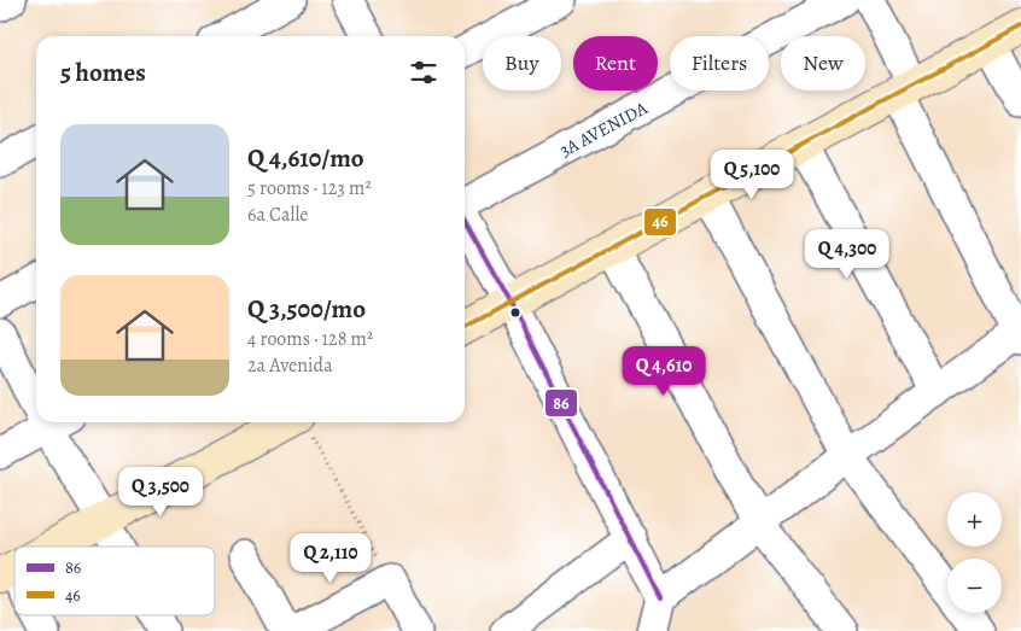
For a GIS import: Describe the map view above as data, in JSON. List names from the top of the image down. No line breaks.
{"streets":{"street":["3A AVENIDA"]},"lines":["transit line 46","transit line 86"],"legend":["86","46"],"page":{"chip":["Buy","Rent","Filters","New"],"heading":"5 homes","list":[{"name":"Q 4,610/mo","note":"5 rooms · 123 m² · 6a Calle"},{"name":"Q 3,500/mo","note":"4 rooms · 128 m² · 2a Avenida"}],"price":["Q 5,100","Q 4,300","Q 4,610","Q 3,500","Q 2,110"],"map_buttons":["+","−"]}}
